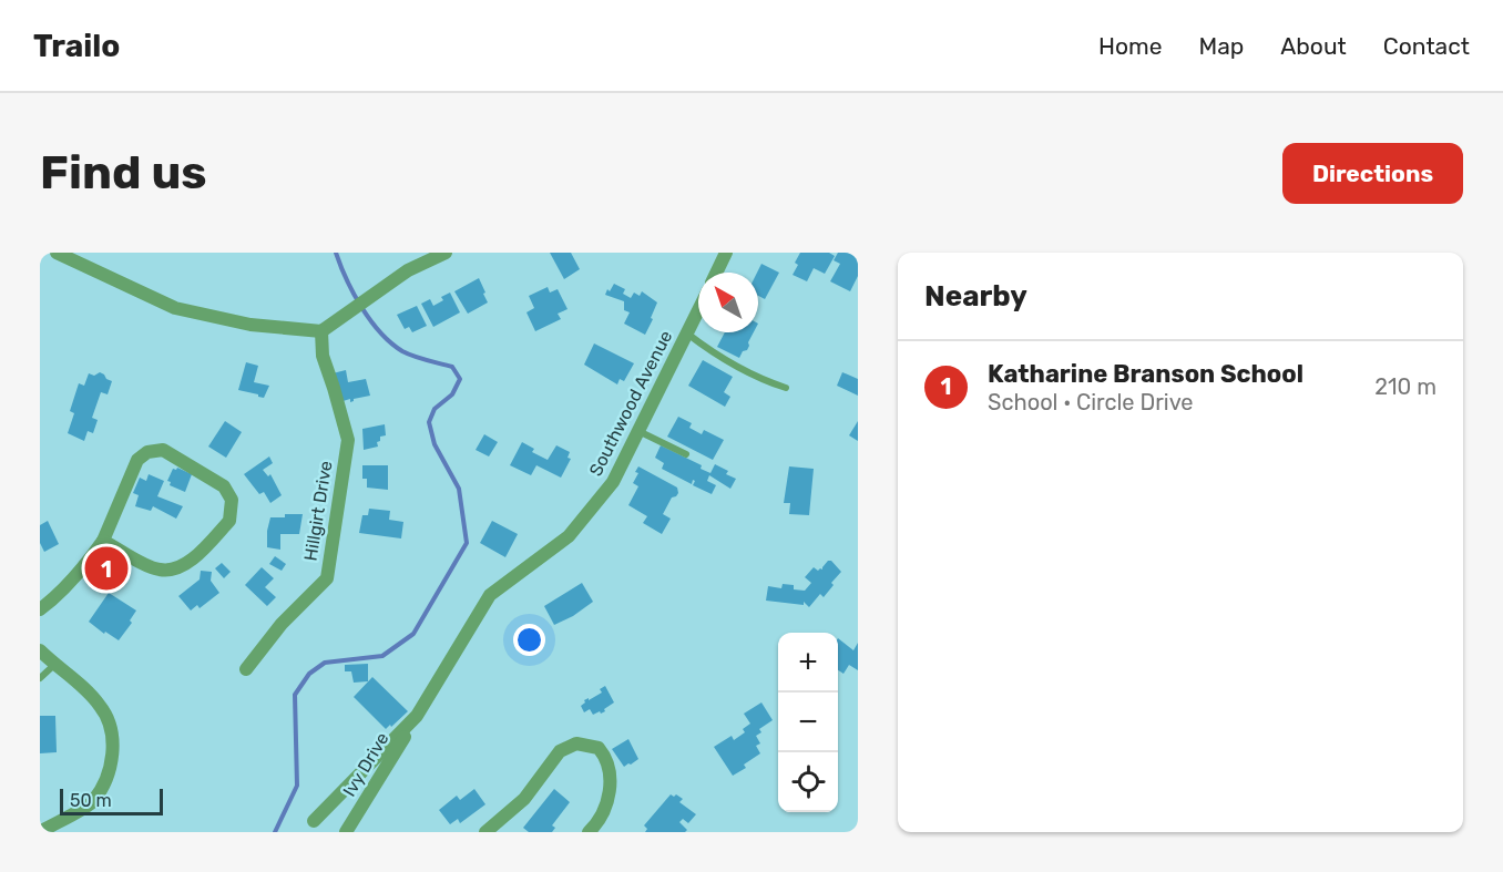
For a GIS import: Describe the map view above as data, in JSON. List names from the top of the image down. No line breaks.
{"streets":{"street":["Southwood Avenue","Hillgirt Drive","Ivy Drive"]},"crossings":[["Southwood Avenue","Ivy Drive"]],"scale_bar":"50 m","north":"top left","page":{"header":"Trailo","nav":["Home","Map","About","Contact"],"buttons":"Directions","title":"Find us","heading":"Nearby","list":[{"mark":"1","name":"Katharine Branson School","note":"School · Circle Drive","value":"210 m"}],"pins":"1","map_buttons":["+","−"],"scale":"50 m"}}
